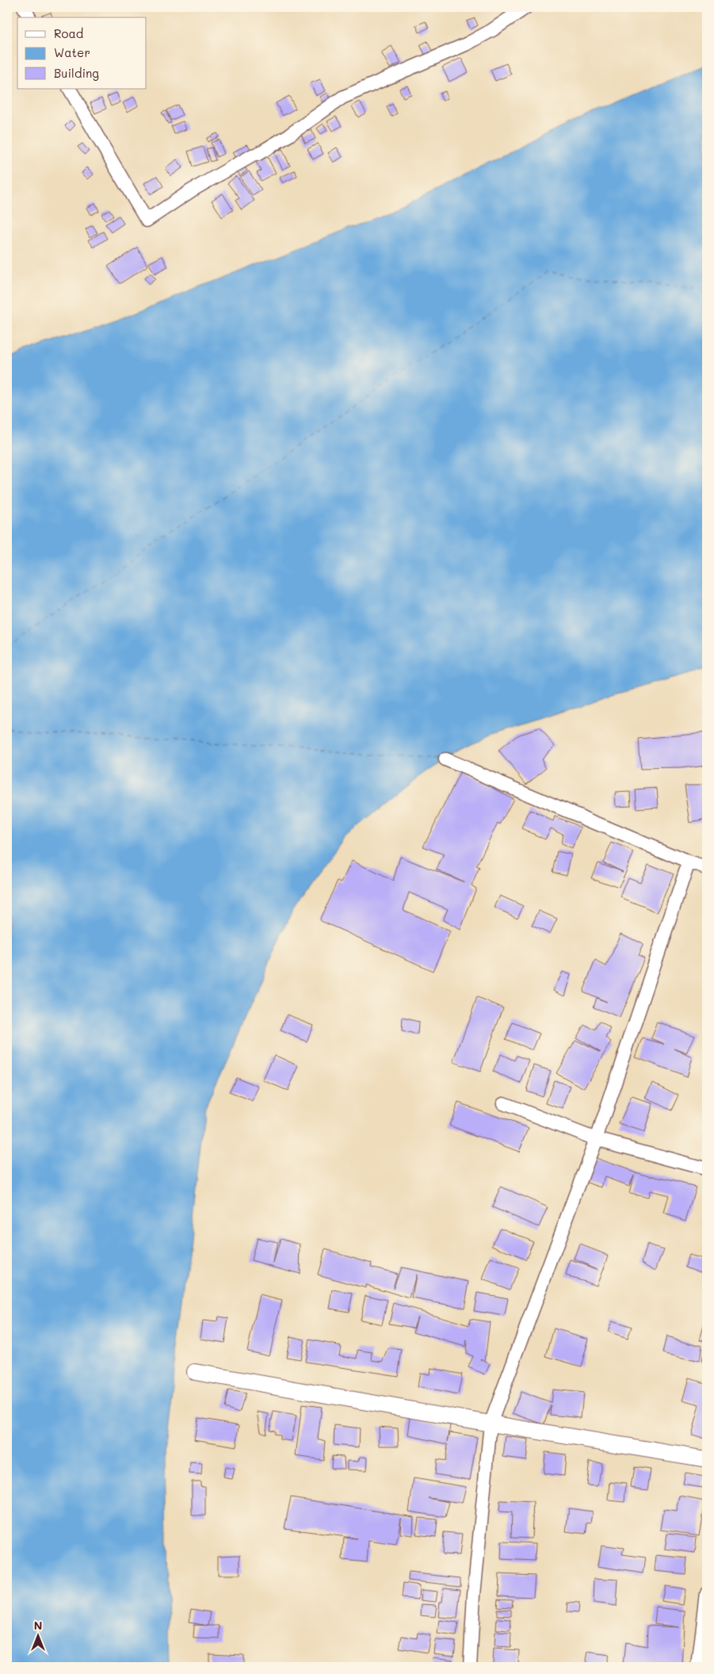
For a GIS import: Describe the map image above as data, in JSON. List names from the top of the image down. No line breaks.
{"legend":["Road","Water","Building"],"north":"top"}
